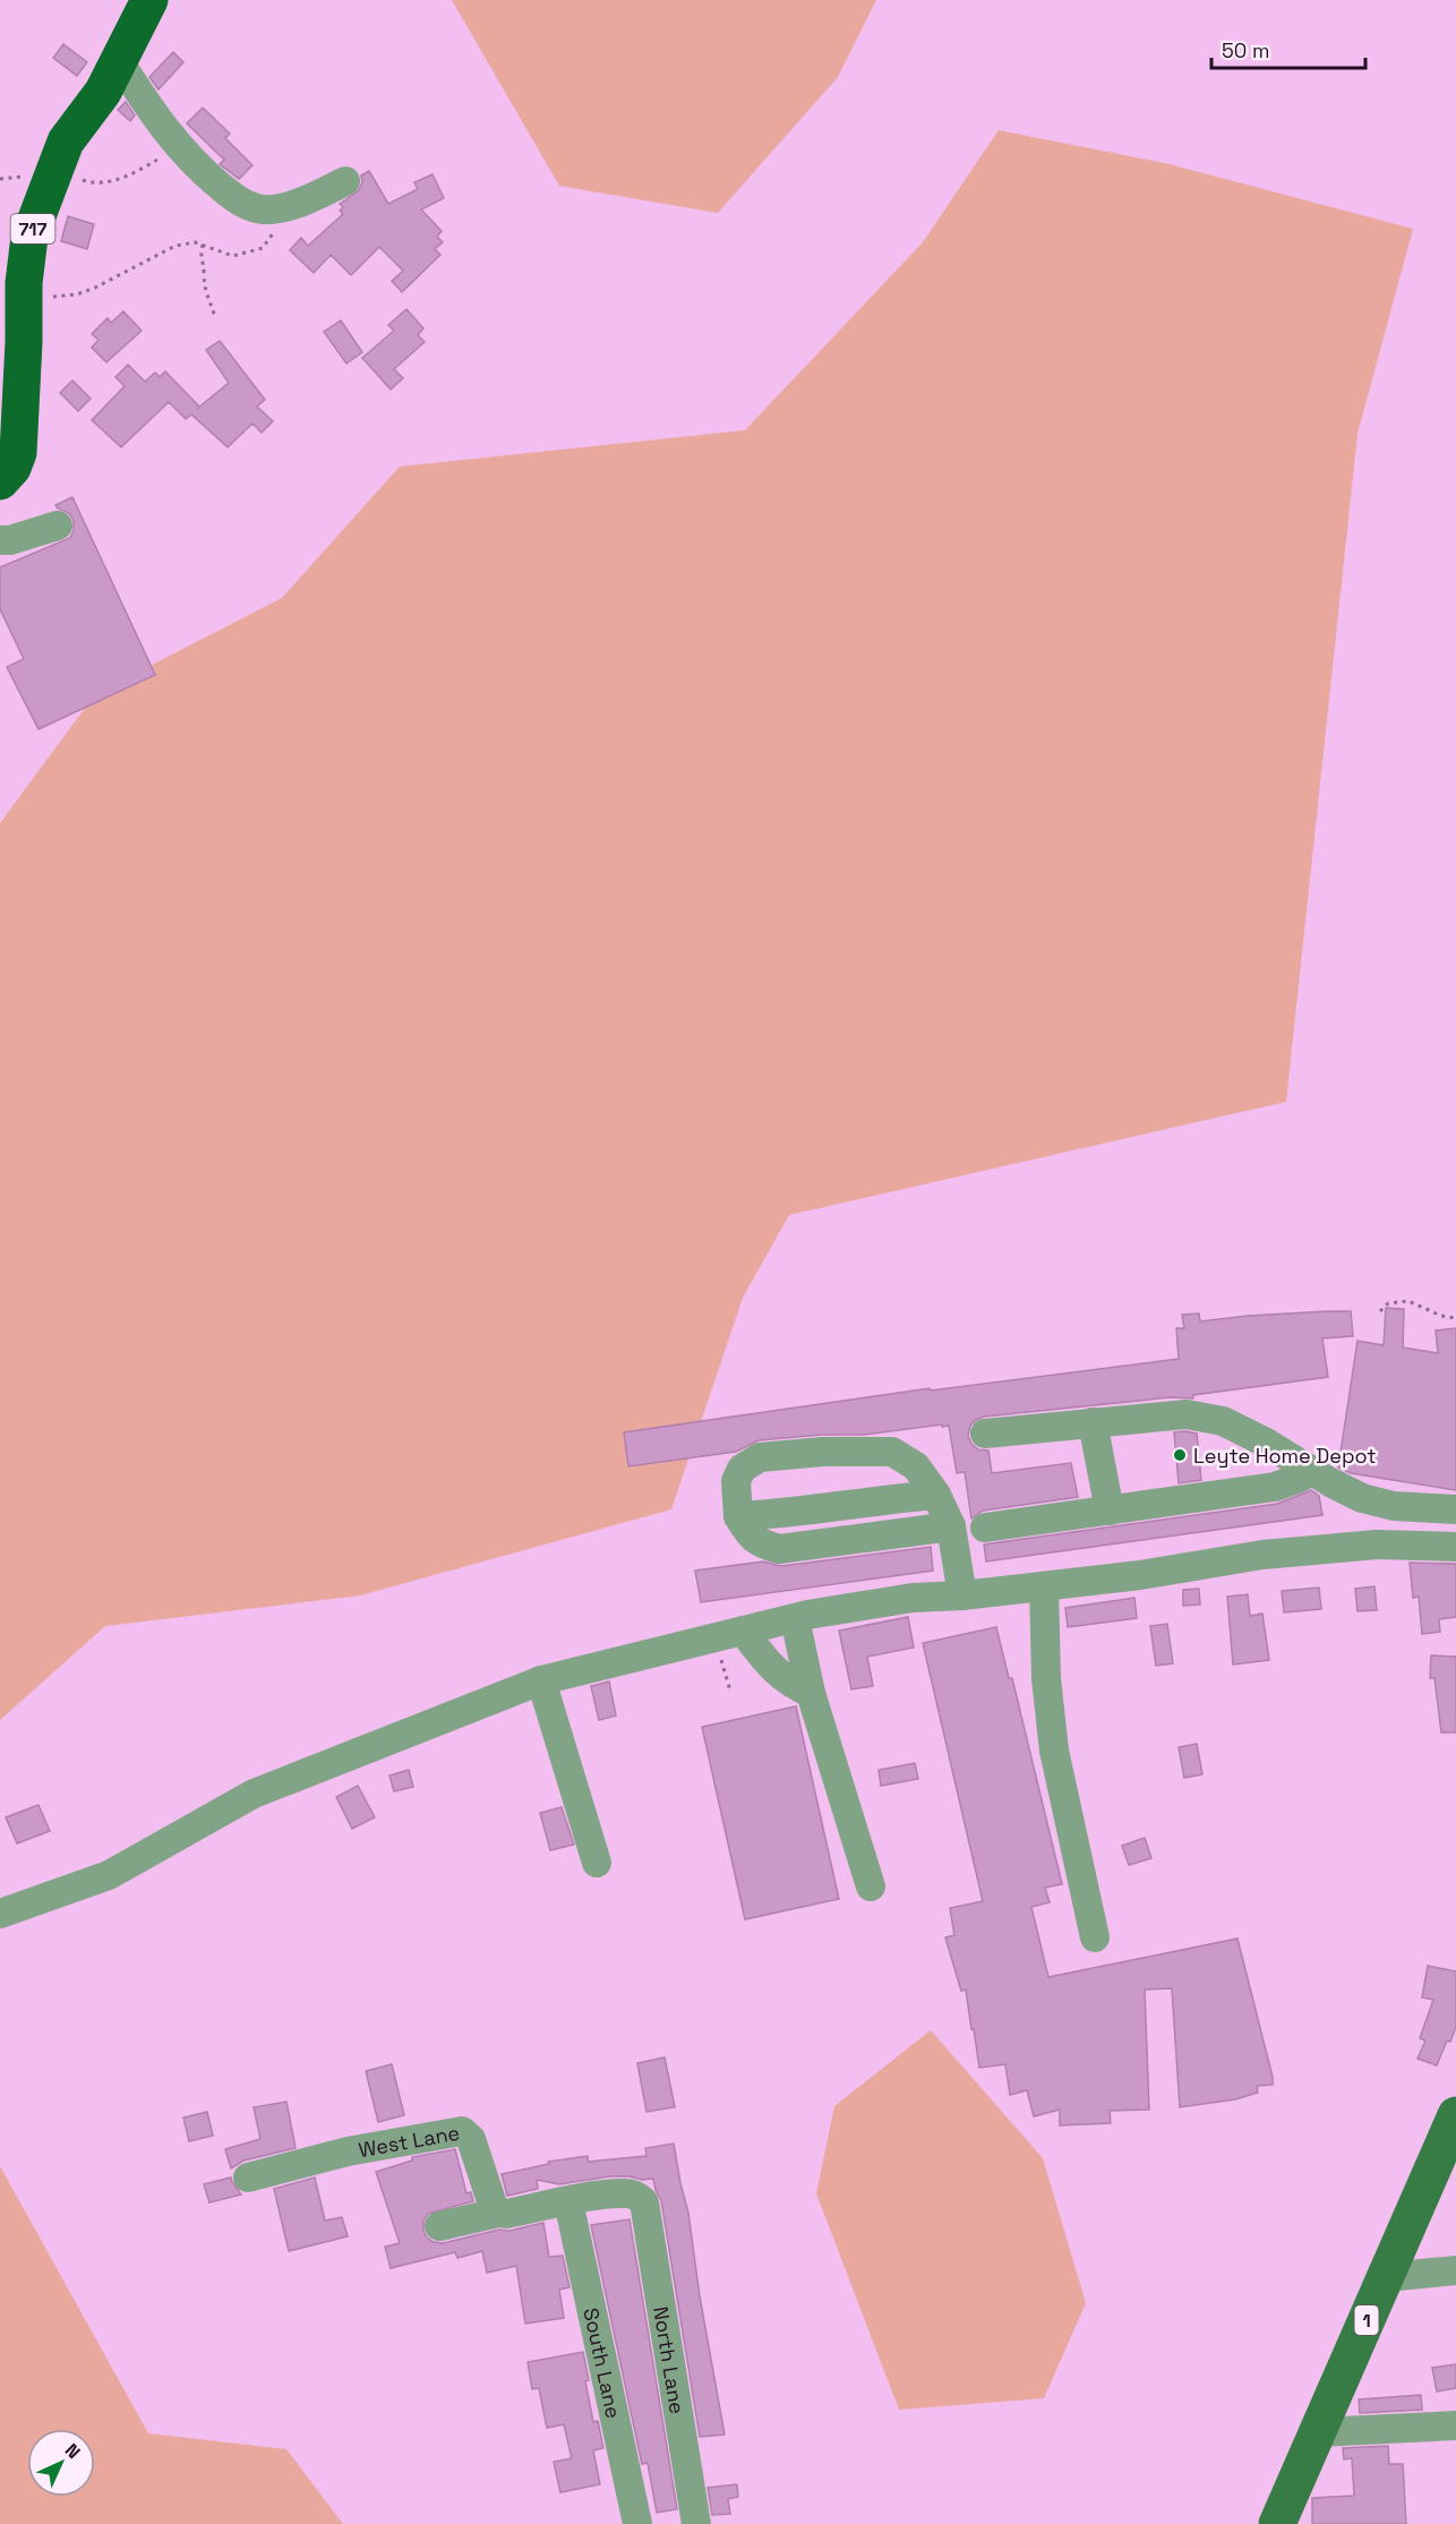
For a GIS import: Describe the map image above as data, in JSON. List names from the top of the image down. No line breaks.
{"streets":{"highway":["717"],"main road":["1"],"street":["West Lane","North Lane","South Lane"]},"crossings":[["North Lane","South Lane"]],"places":["Leyte Home Depot"],"scale_bar":"50 m","north":"top right"}
